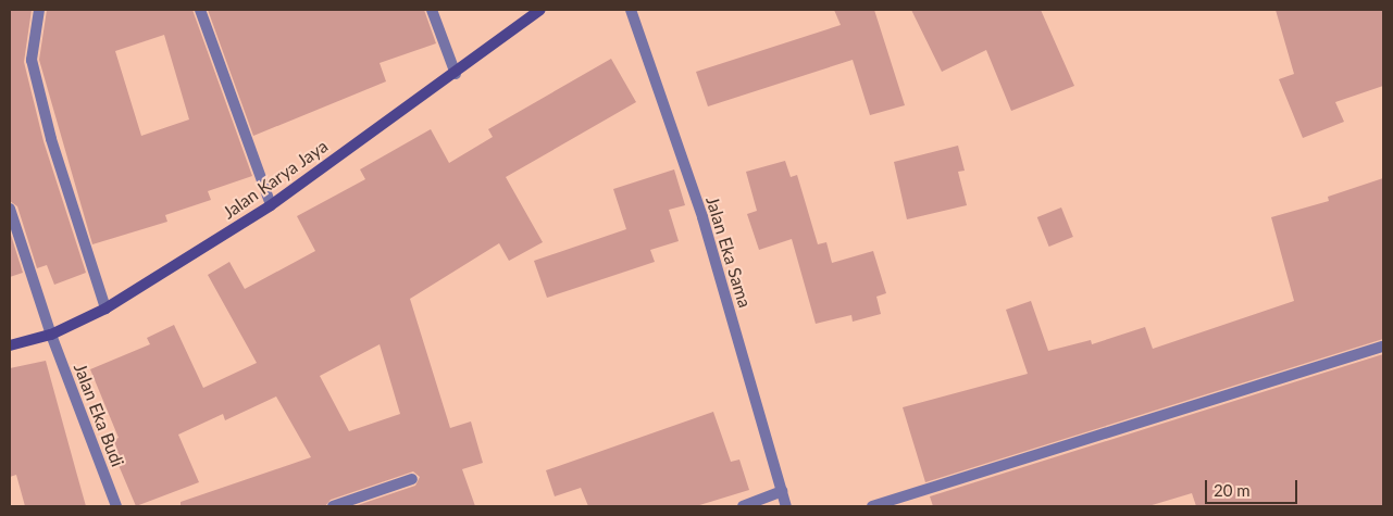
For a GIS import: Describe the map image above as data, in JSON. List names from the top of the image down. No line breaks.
{"streets":{"main road":["Jalan Karya Jaya"],"street":["Jalan Eka Sama","Jalan Eka Budi"]},"crossings":[["Jalan Karya Jaya","Jalan Eka Budi"]],"scale_bar":"20 m"}
